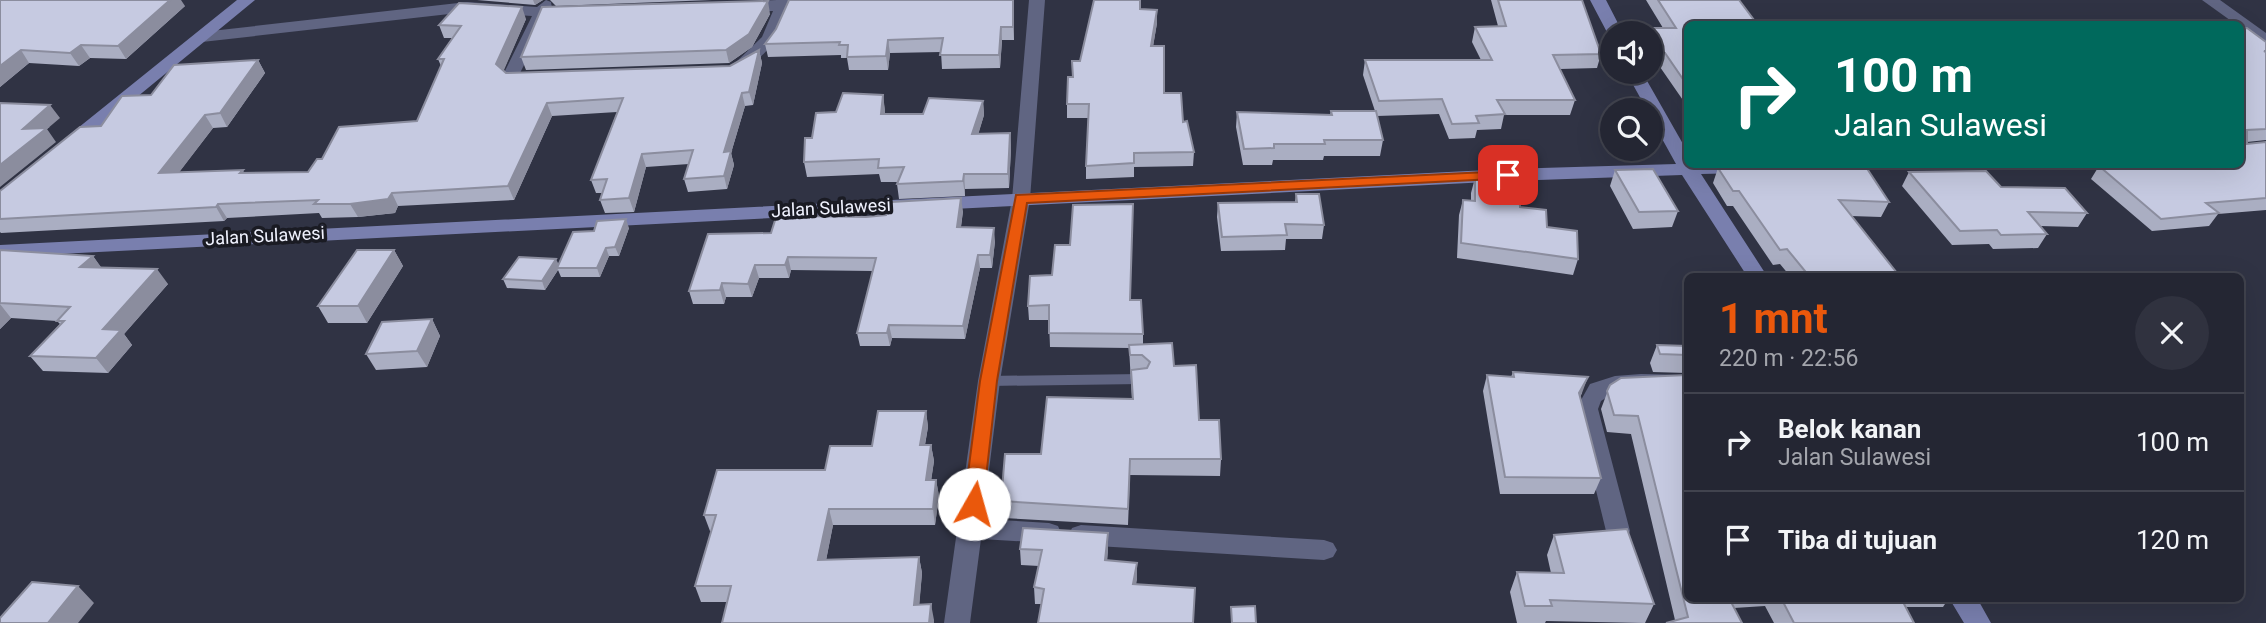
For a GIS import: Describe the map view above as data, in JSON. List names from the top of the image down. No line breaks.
{"streets":{"street":["Jalan Sulawesi"]},"page":{"turn":["100 m","Jalan Sulawesi"],"heading":["1 mnt","220 m · 22:56"],"list":[{"name":"Belok kanan","note":"Jalan Sulawesi","value":"100 m"},{"name":"Tiba di tujuan","value":"120 m"}]}}
